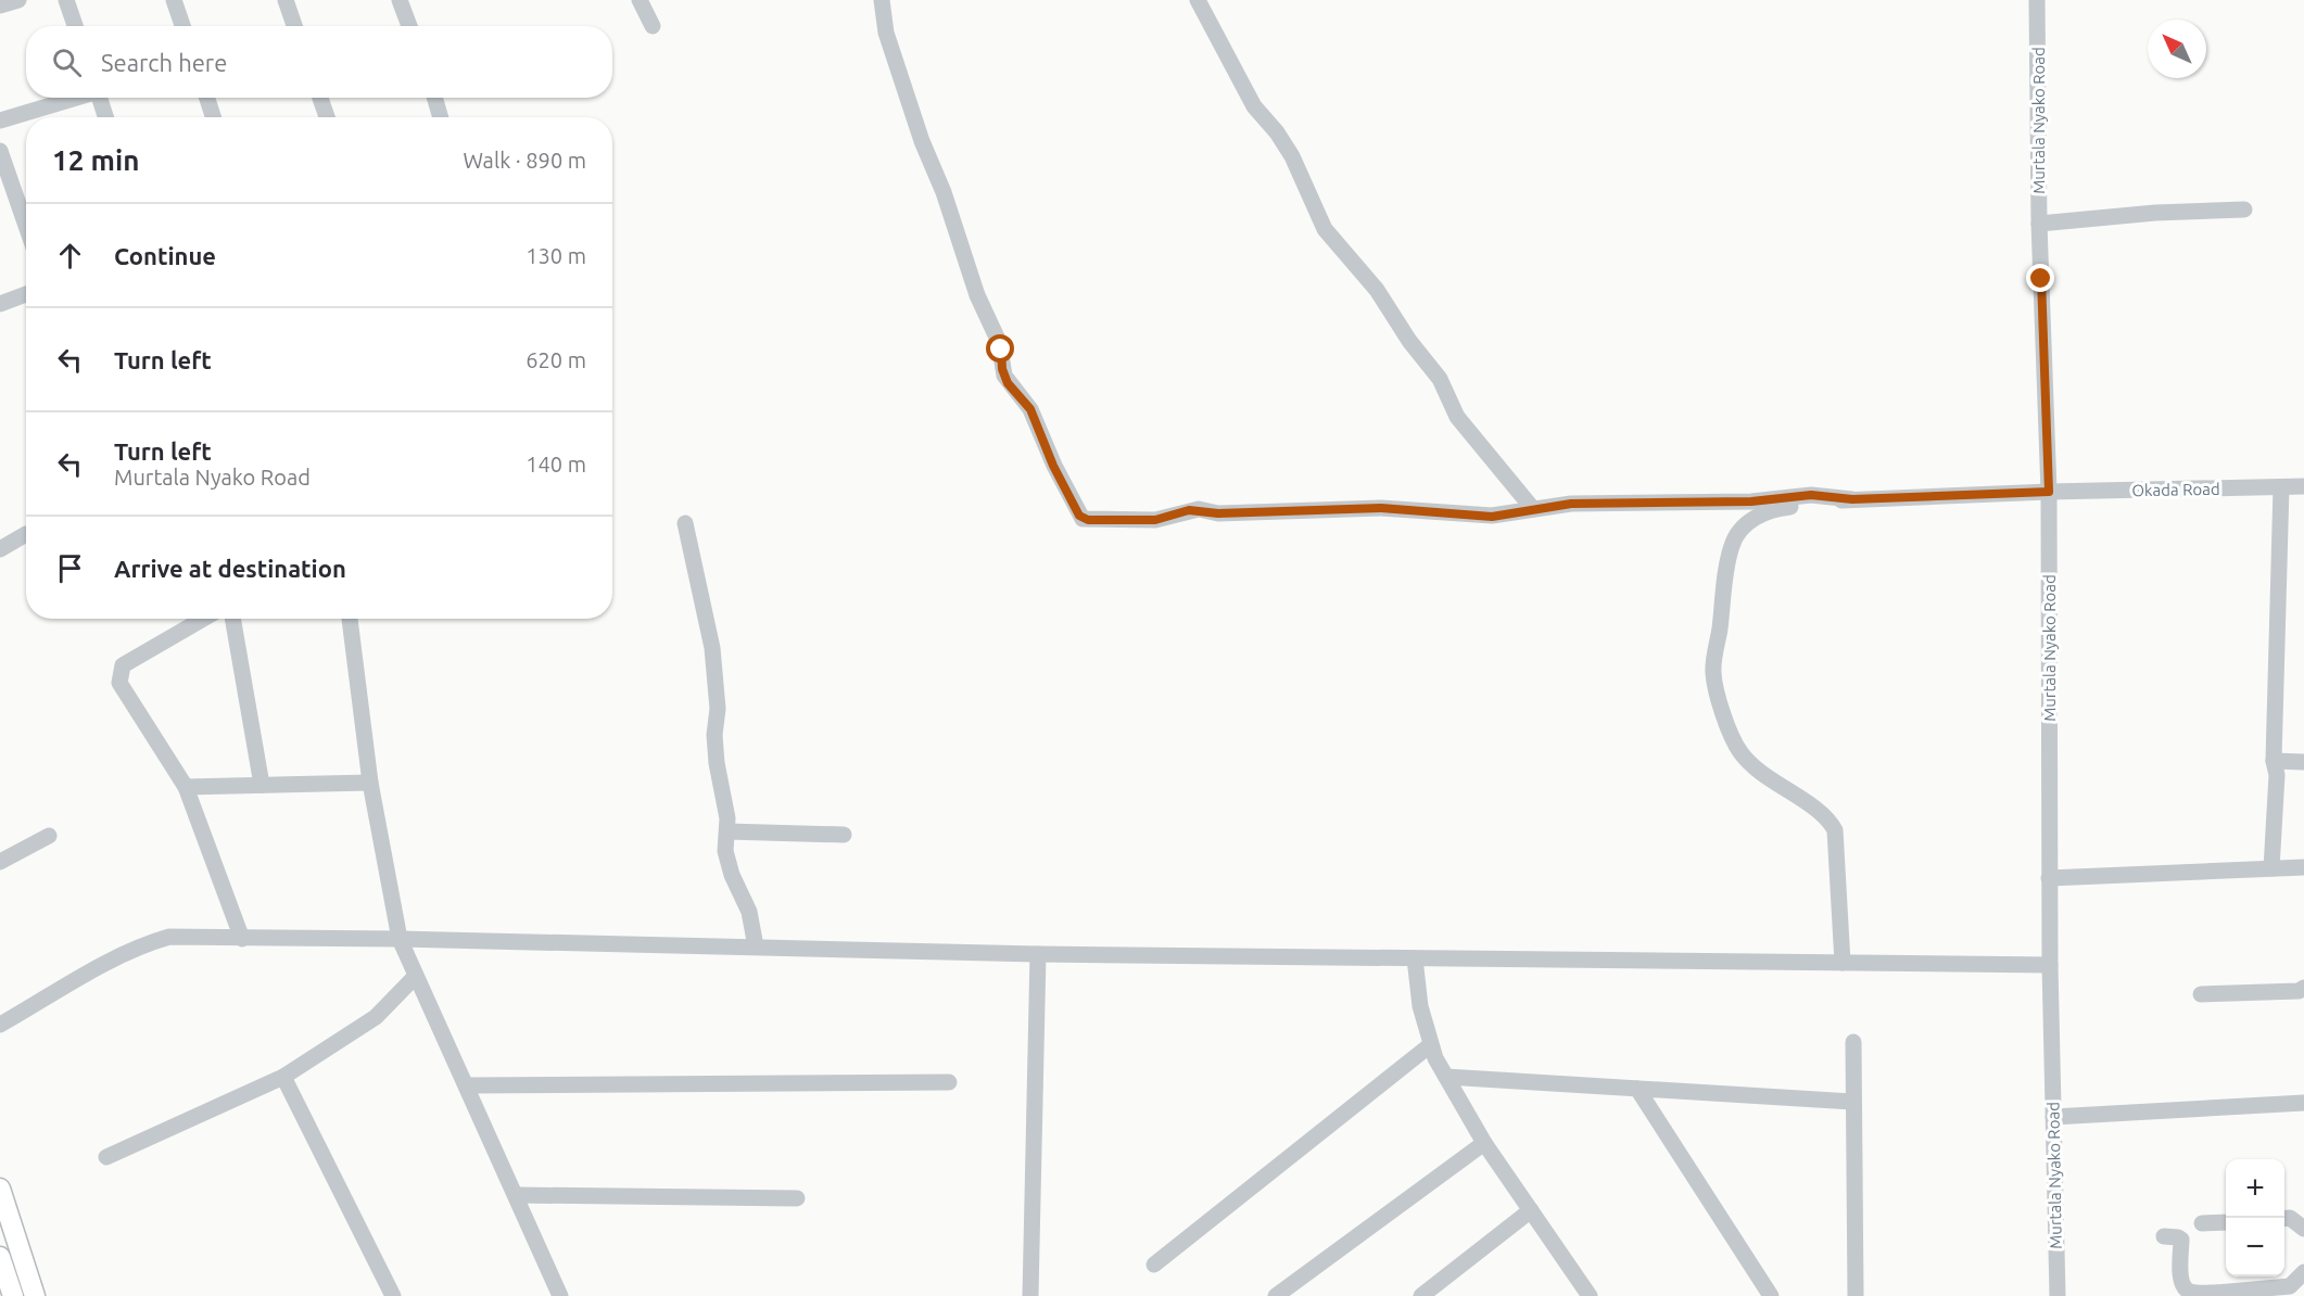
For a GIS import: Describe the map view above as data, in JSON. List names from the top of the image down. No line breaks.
{"streets":{"street":["Murtala Nyako Road","Okada Road"]},"crossings":[["Murtala Nyako Road","Okada Road"]],"north":"top left","page":{"search":"Search here","heading":["12 min","Walk · 890 m"],"list":[["Continue","130 m"],["Turn left","620 m"],["Turn left","Murtala Nyako Road","140 m"],"Arrive at destination"],"map_buttons":["+","−"]}}
